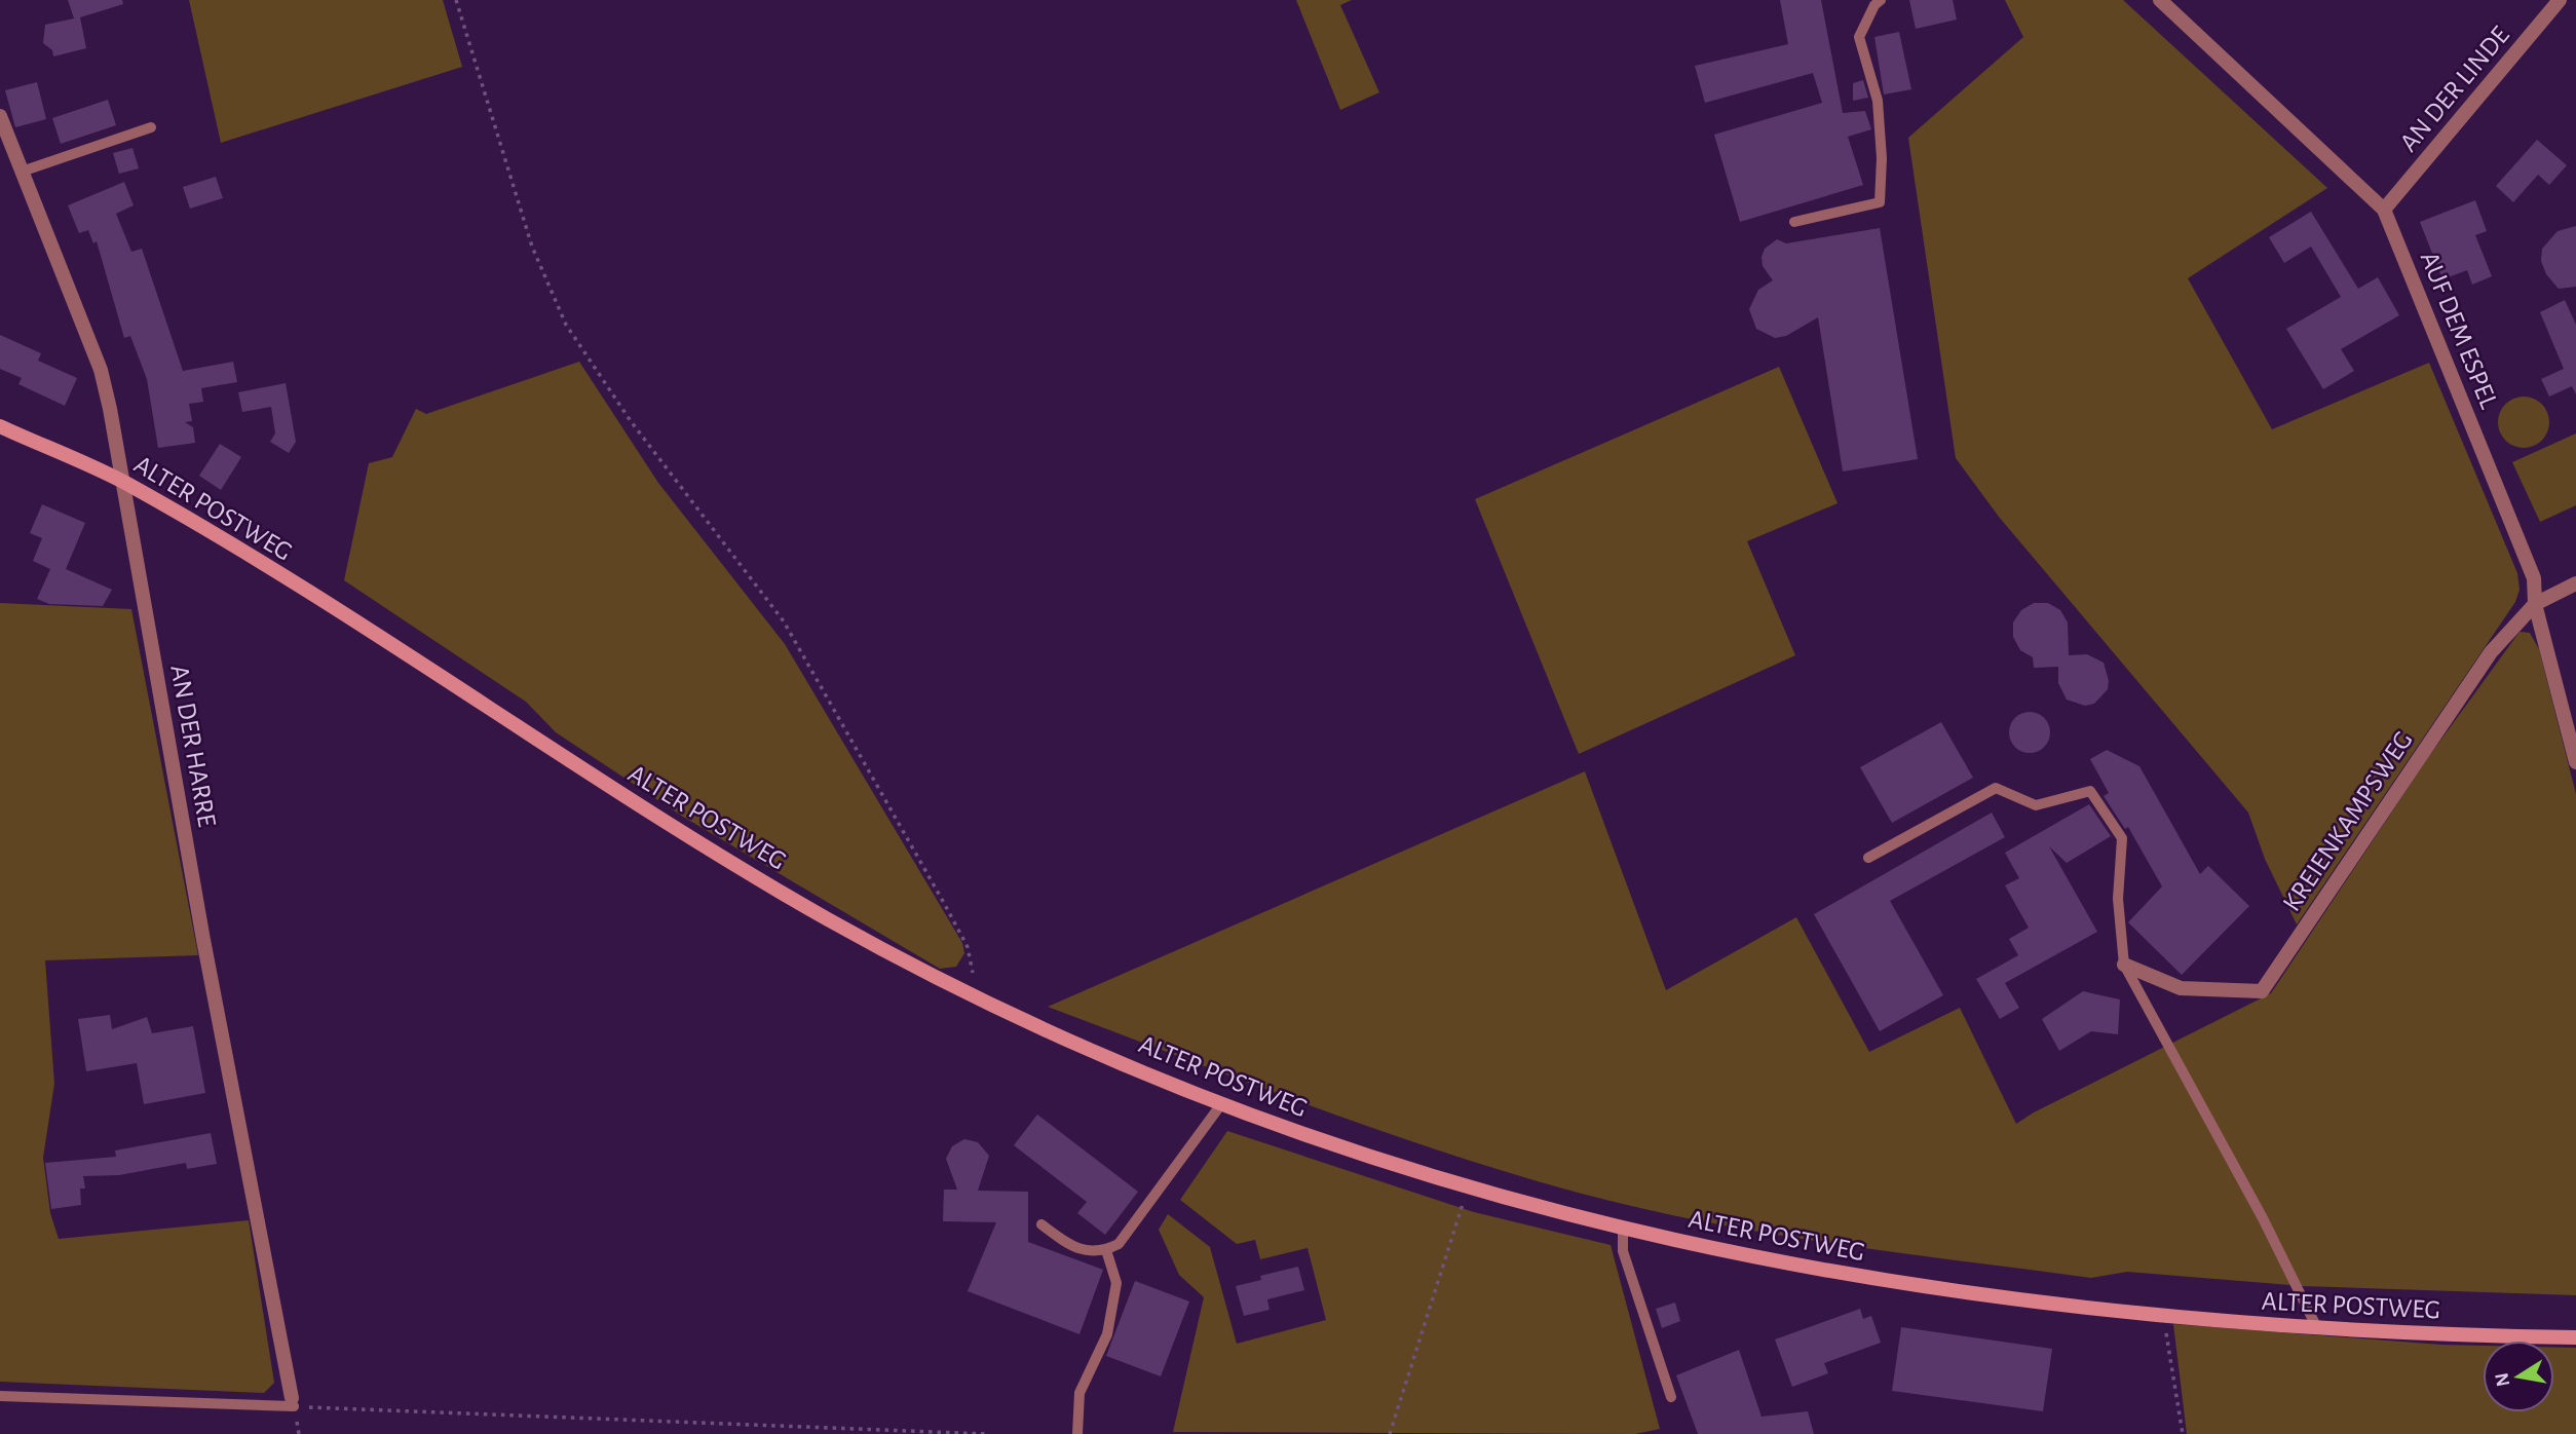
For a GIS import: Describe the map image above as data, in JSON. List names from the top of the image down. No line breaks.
{"streets":{"main road":["ALTER POSTWEG"],"street":["AN DER LINDE","AUF DEM ESPEL","AN DER HARRE","KREIENKAMPSWEG"]},"crossings":[["AN DER LINDE","AUF DEM ESPEL"],["AUF DEM ESPEL","KREIENKAMPSWEG"],["ALTER POSTWEG","AN DER HARRE"]],"north":"left"}
